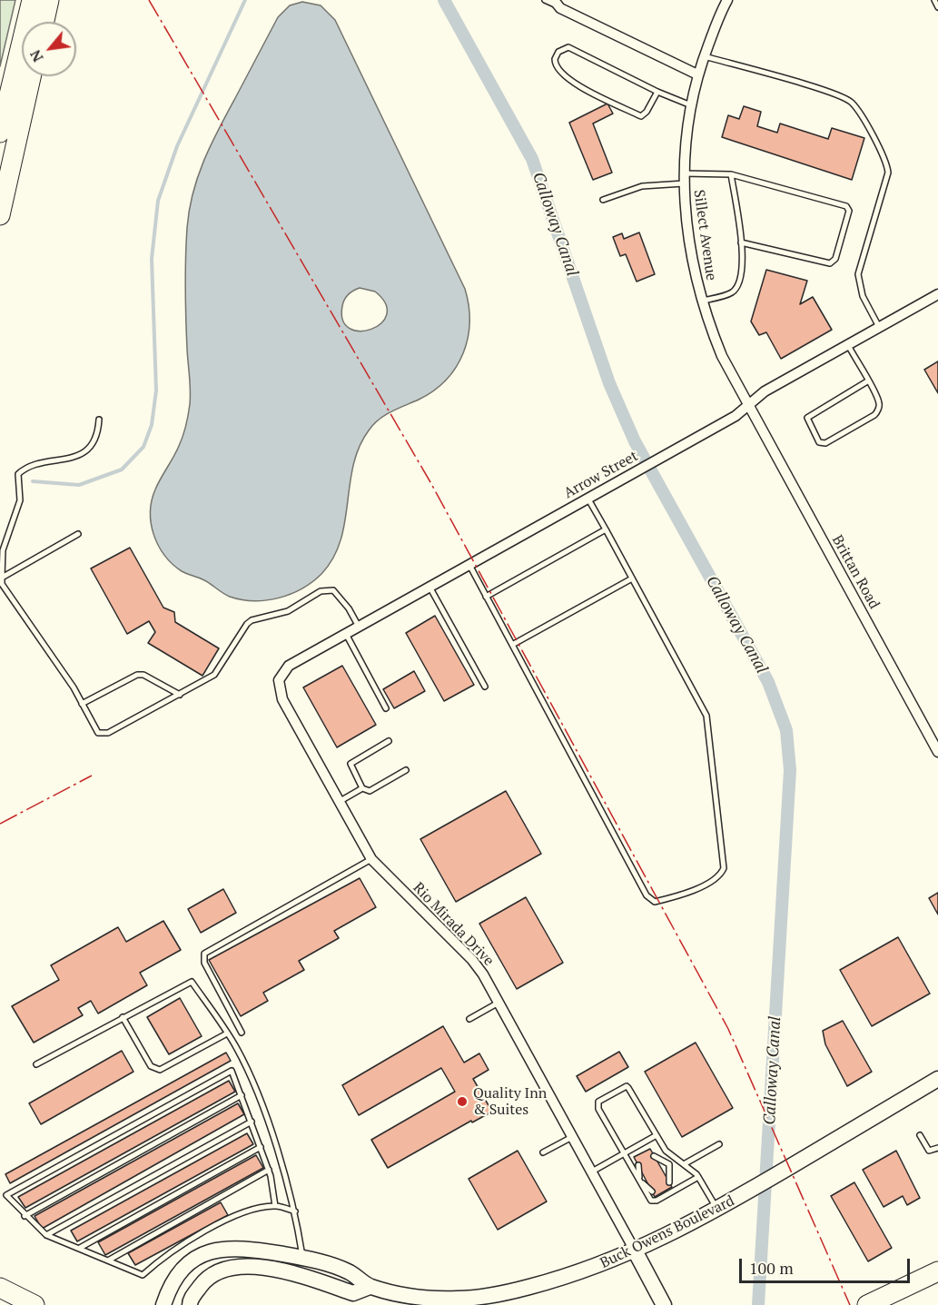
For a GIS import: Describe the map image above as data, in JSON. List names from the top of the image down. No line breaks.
{"streets":{"main road":["Buck Owens Boulevard"],"street":["Sillect Avenue","Arrow Street","Brittan Road","Rio Mirada Drive"]},"crossings":[["Sillect Avenue","Arrow Street"],["Sillect Avenue","Brittan Road"],["Arrow Street","Brittan Road"],["Arrow Street","Rio Mirada Drive"],["Rio Mirada Drive","Buck Owens Boulevard"]],"water":["Calloway Canal"],"places":["Quality Inn & Suites"],"scale_bar":"100 m","north":"bottom left"}
